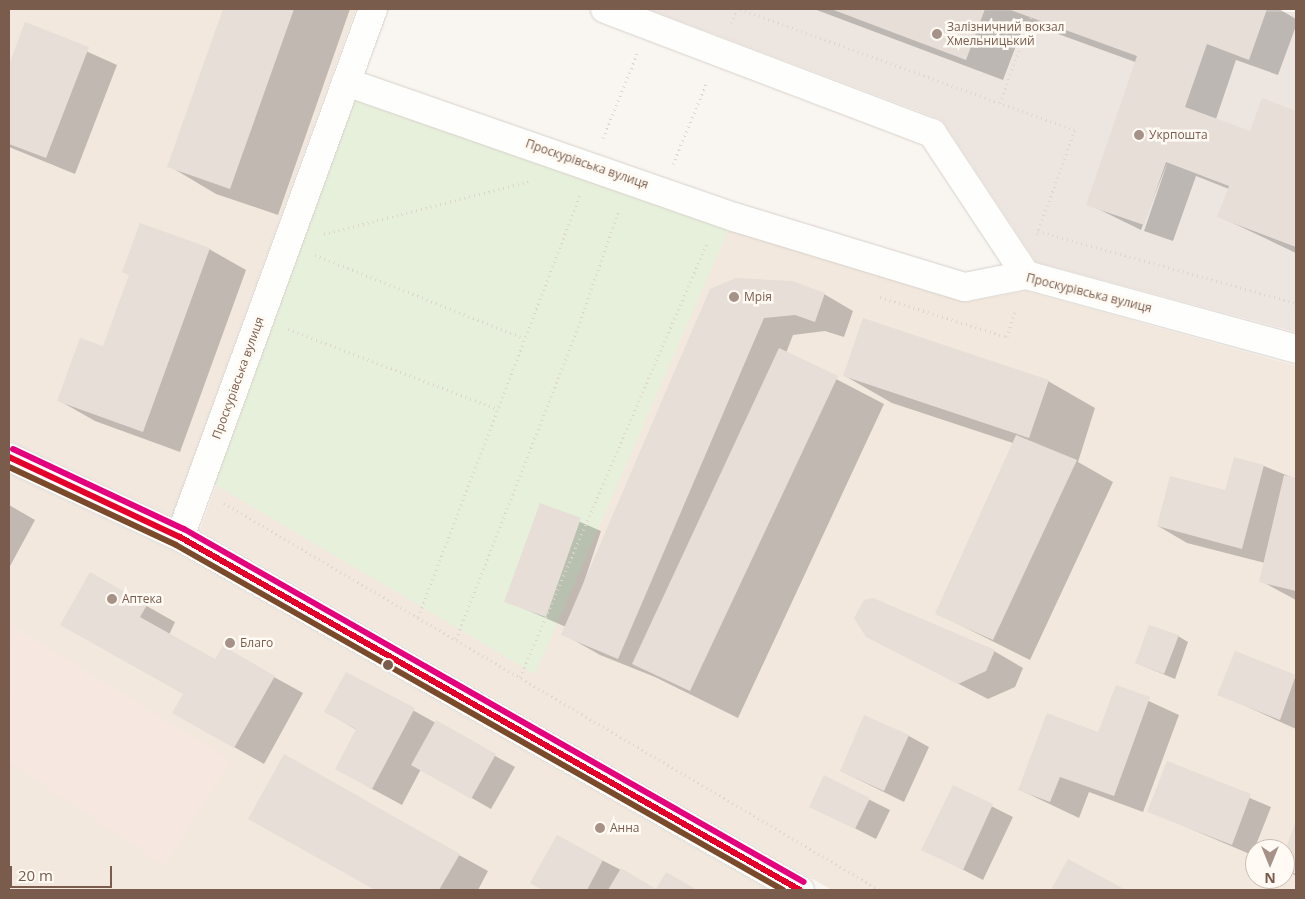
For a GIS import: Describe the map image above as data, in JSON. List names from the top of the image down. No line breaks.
{"streets":{"street":["Проскурівська вулиця"]},"places":["Залізничний вокзал Хмельницький","Укрпошта","Мрія","Аптека","Благо","Анна"],"scale_bar":"20 m","north":"bottom"}
